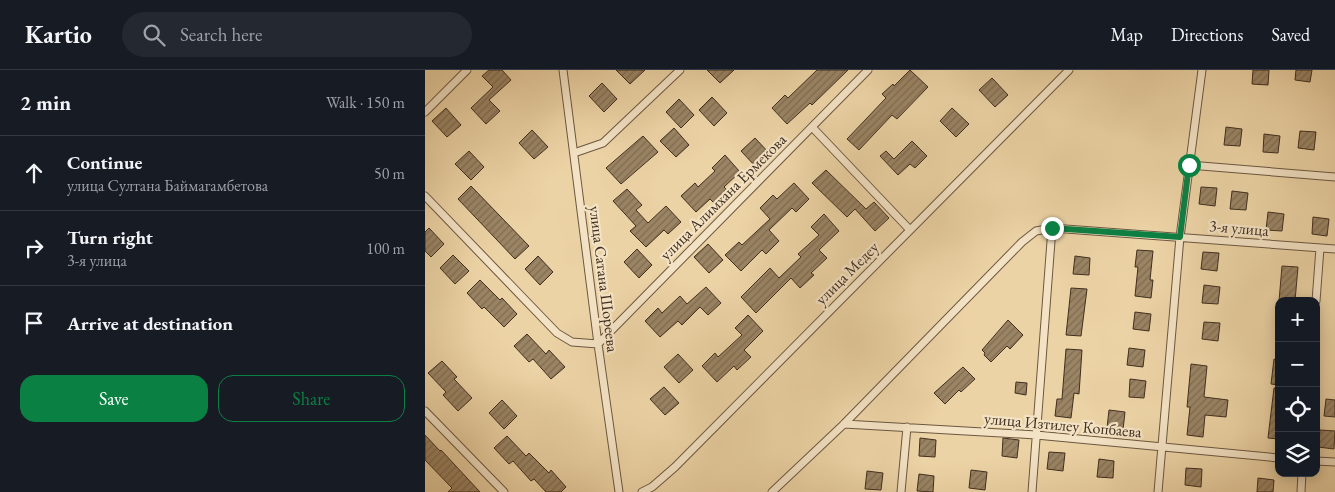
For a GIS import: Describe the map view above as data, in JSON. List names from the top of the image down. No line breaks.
{"streets":{"street":["улица Алимхана Ермекова","3-я улица","улица Медеу","улица Сатана Шореева","улица Изтилеу Копбаева"]},"crossings":[["улица Алимхана Ермекова","улица Сатана Шореева"]],"page":{"header":"Kartio","search":"Search here","nav":["Map","Directions","Saved"],"heading":["2 min","Walk · 150 m"],"list":[["Continue","улица Султана Баймагамбетова","50 m"],["Turn right","3-я улица","100 m"],"Arrive at destination"],"map_buttons":["+","−"],"buttons":["Save","Share"]}}
